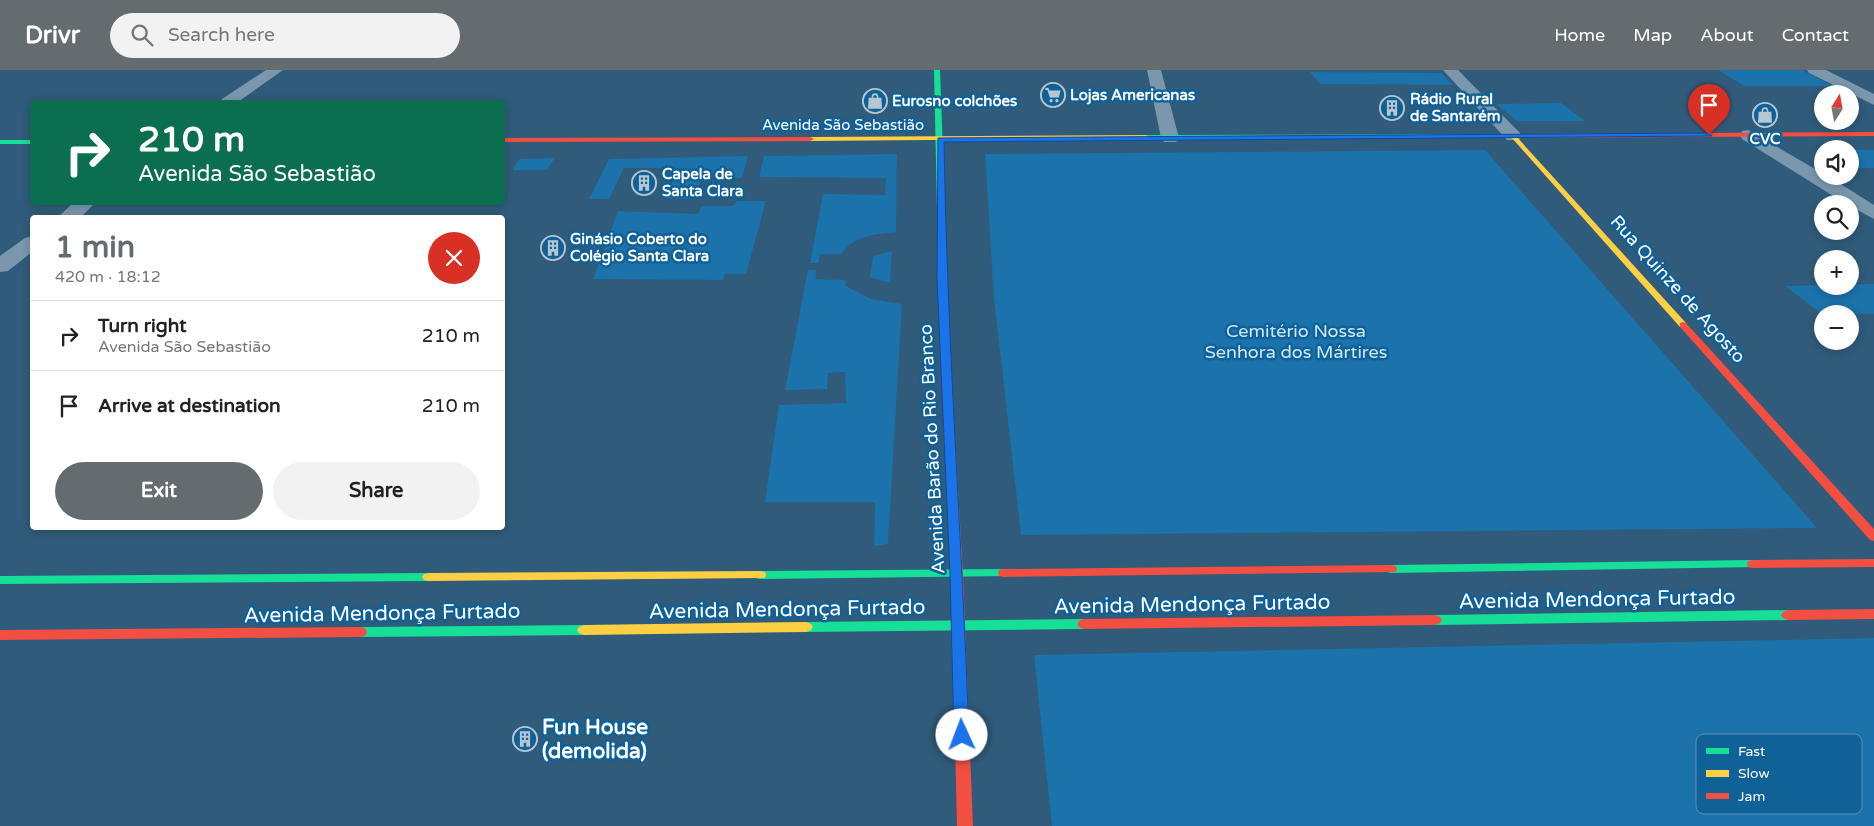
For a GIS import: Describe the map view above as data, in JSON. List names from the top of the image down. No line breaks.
{"streets":{"main road":["Avenida São Sebastião","Rua Quinze de Agosto","Avenida Barão do Rio Branco","Avenida Mendonça Furtado"]},"crossings":[["Avenida São Sebastião","Rua Quinze de Agosto"],["Avenida São Sebastião","Avenida Barão do Rio Branco"],["Avenida Barão do Rio Branco","Avenida Mendonça Furtado"]],"parks":["Cemitério Nossa Senhora dos Mártires"],"places":{"supermarket":["Lojas Americanas"],"shop":["Eurosno colchões","CVC"],"building":["Rádio Rural de Santarém","Capela de Santa Clara","Ginásio Coberto do Colégio Santa Clara","Fun House (demolida)"]},"legend":["Fast","Slow","Jam"],"north":"top","page":{"header":"Drivr","search":"Search here","nav":["Home","Map","About","Contact"],"map_buttons":["+","−"],"turn":["210 m","Avenida São Sebastião"],"heading":["1 min","420 m · 18:12"],"list":[{"name":"Turn right","note":"Avenida São Sebastião","value":"210 m"},{"name":"Arrive at destination","value":"210 m"}],"buttons":["Exit","Share"]}}
